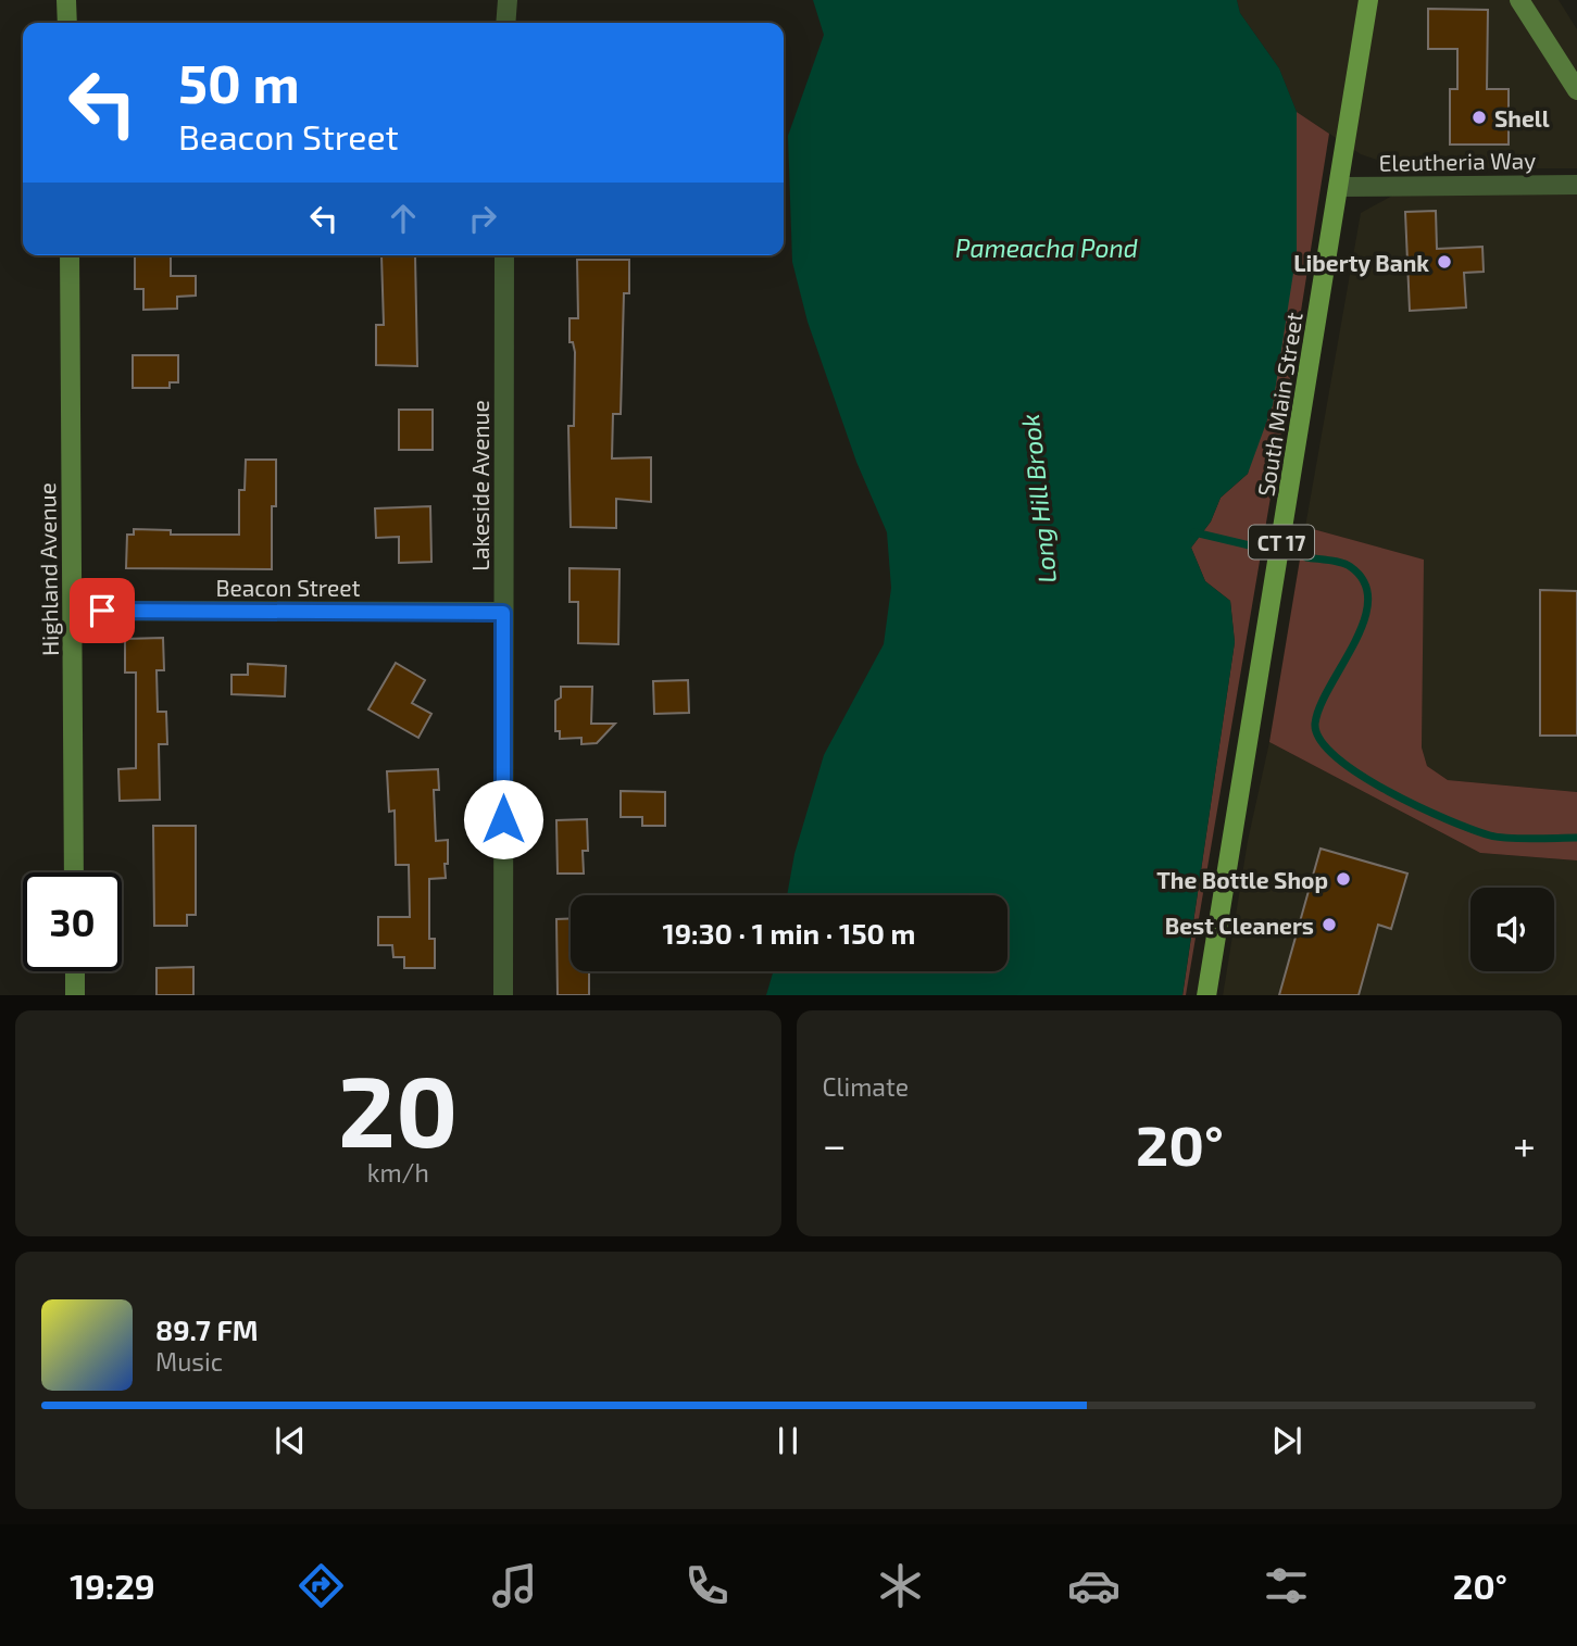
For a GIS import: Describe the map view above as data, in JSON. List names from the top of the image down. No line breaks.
{"streets":{"main road":["South Main Street","CT 17"],"street":["Eleutheria Way","Lakeside Avenue","Highland Avenue","Beacon Street"]},"crossings":[["Eleutheria Way","South Main Street"],["Lakeside Avenue","Beacon Street"],["Highland Avenue","Beacon Street"]],"water":["Pameacha Pond","Long Hill Brook"],"places":["Shell","Liberty Bank","The Bottle Shop","Best Cleaners"],"page":{"turn":["50 m","Beacon Street"],"limit":"30","trip":"19:30 · 1 min · 150 m","tile":[["20","km/h"],"Climate"],"heat":["−","20°","+"],"song":["89.7 FM","Music"],"tabs":["19:29","20°"]}}
